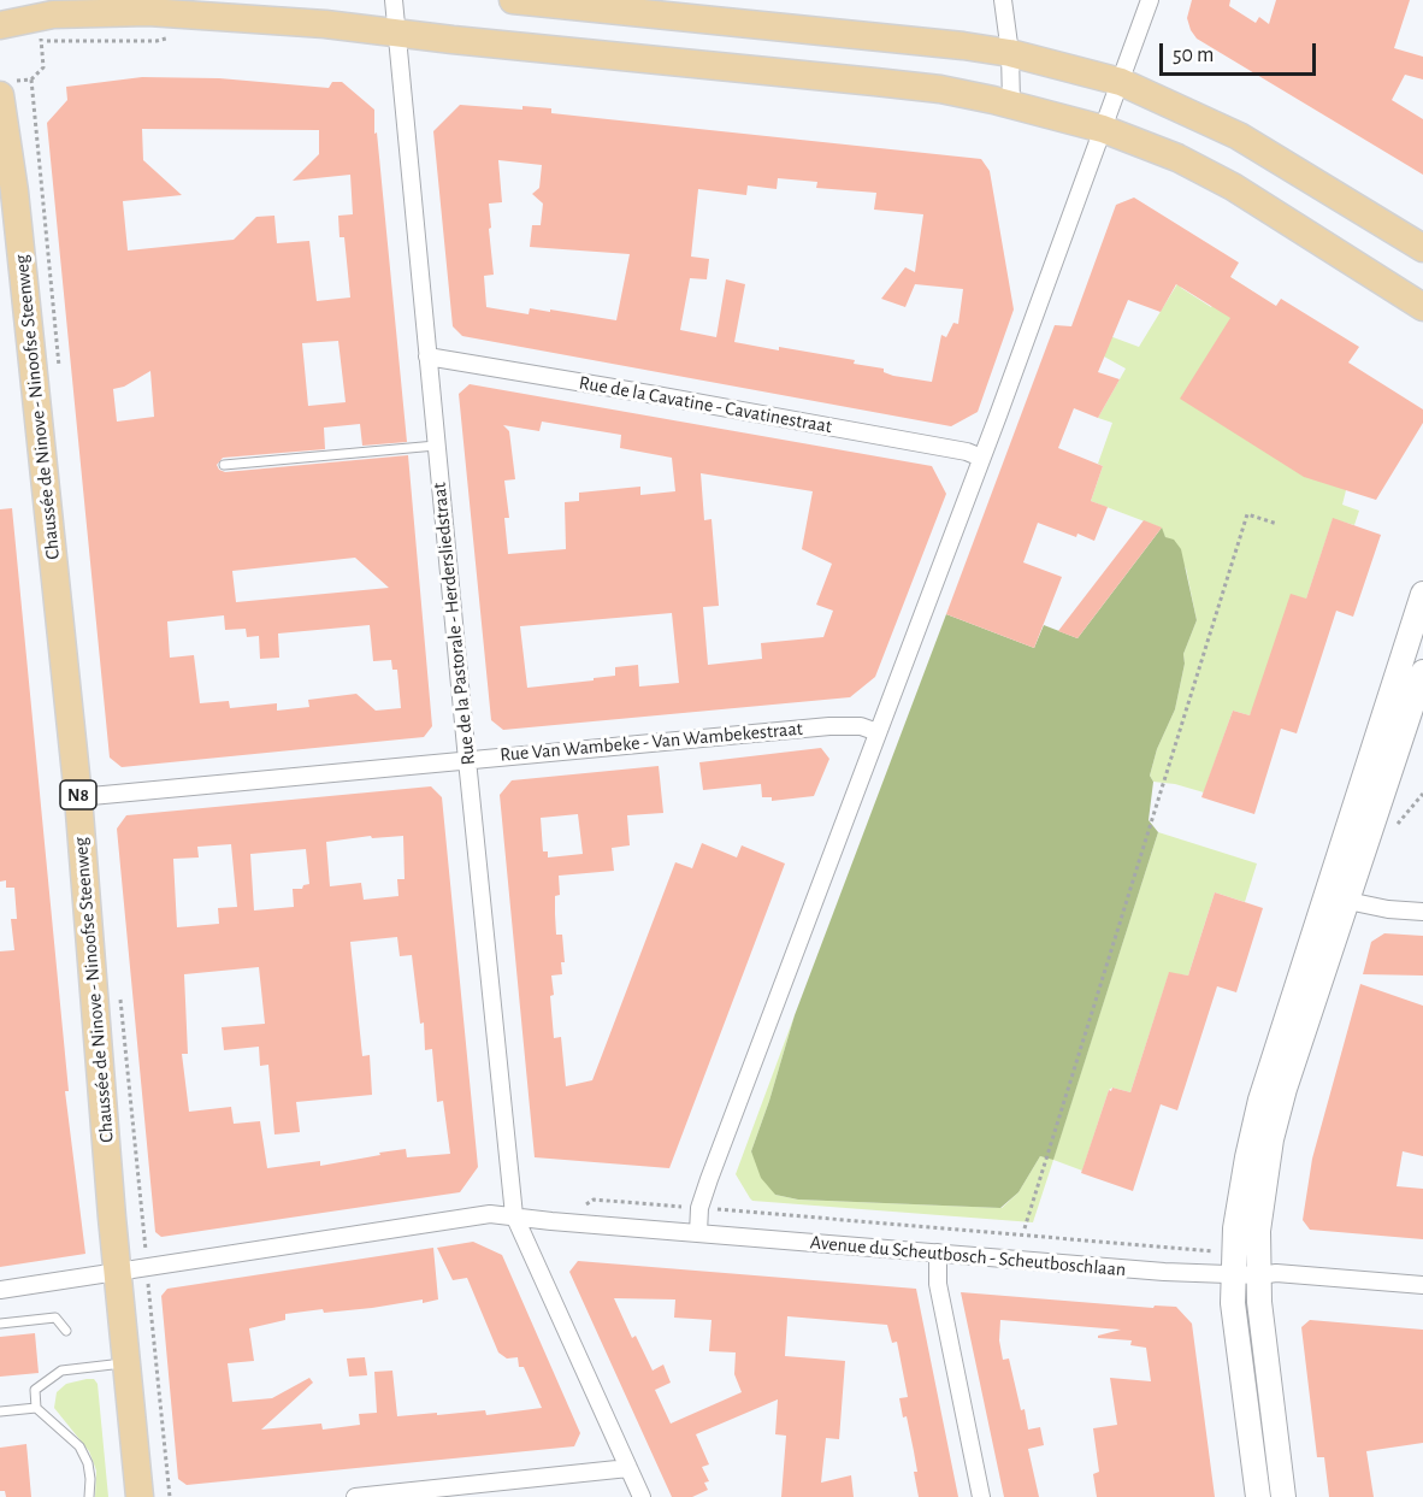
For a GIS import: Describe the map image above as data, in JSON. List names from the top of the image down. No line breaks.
{"streets":{"main road":["Chaussée de Ninove - Ninoofse Steenweg","N8"],"street":["Rue de la Cavatine - Cavatinestraat","Rue de la Pastorale - Herdersliedstraat","Rue Van Wambeke - Van Wambekestraat","Avenue du Scheutbosch - Scheutboschlaan"]},"crossings":[["Rue de la Cavatine - Cavatinestraat","Rue de la Pastorale - Herdersliedstraat"],["Chaussée de Ninove - Ninoofse Steenweg","Rue Van Wambeke - Van Wambekestraat"],["Chaussée de Ninove - Ninoofse Steenweg","Avenue du Scheutbosch - Scheutboschlaan"],["Rue de la Pastorale - Herdersliedstraat","Rue Van Wambeke - Van Wambekestraat"],["Rue de la Pastorale - Herdersliedstraat","Avenue du Scheutbosch - Scheutboschlaan"]],"scale_bar":"50 m"}
